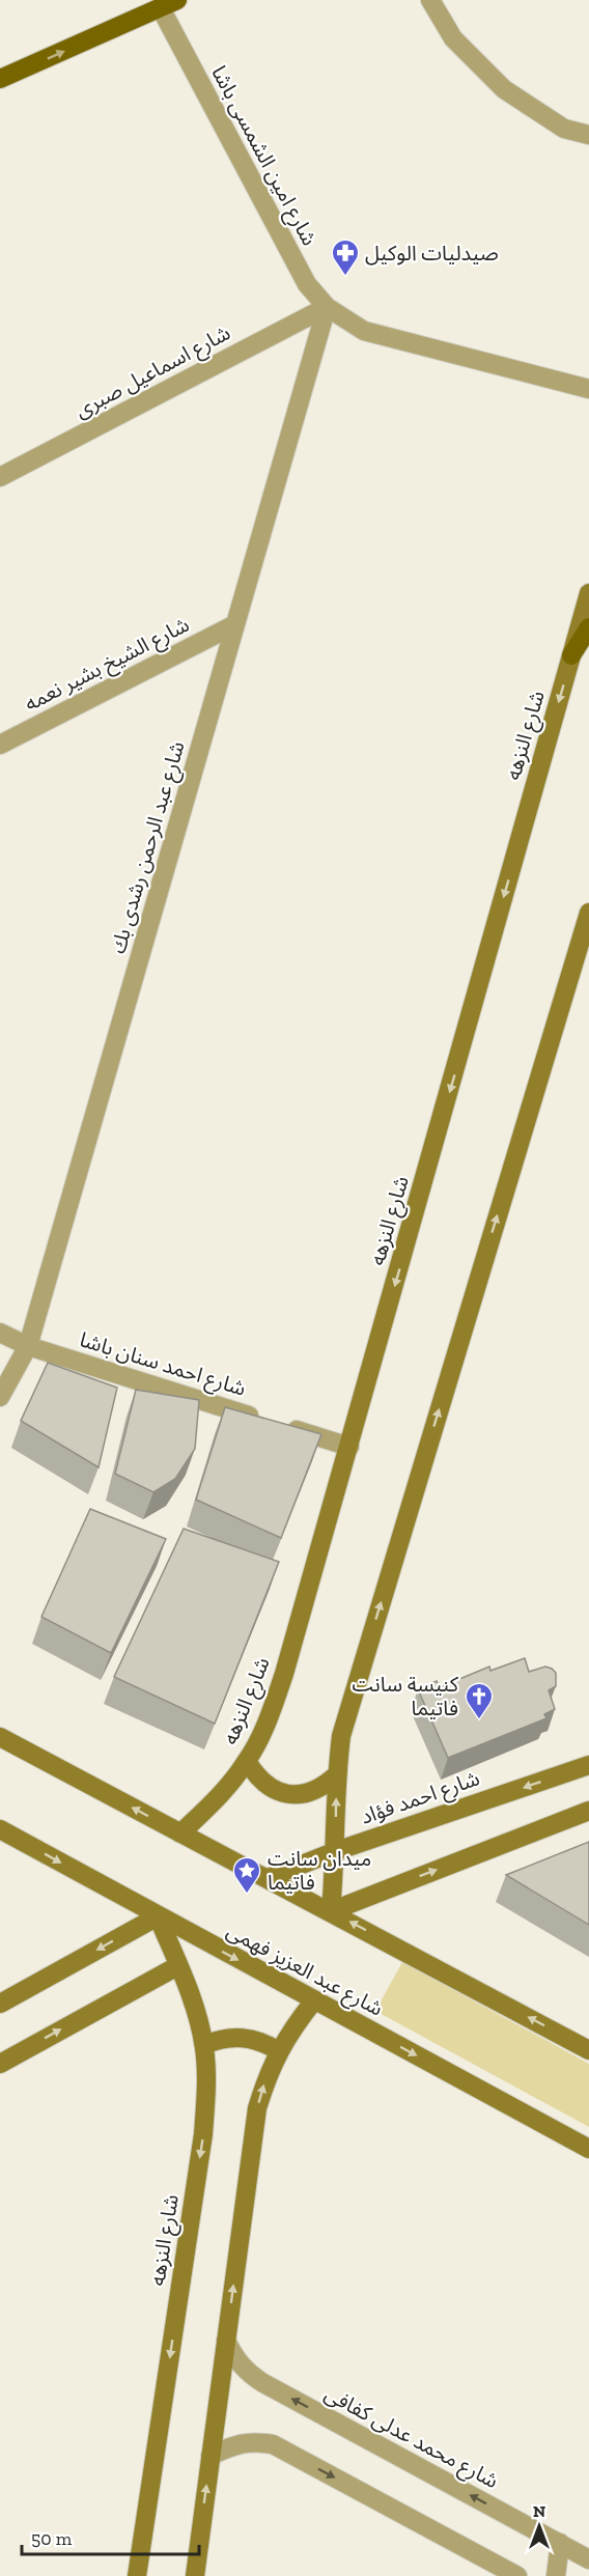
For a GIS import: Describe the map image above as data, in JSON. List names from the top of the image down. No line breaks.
{"streets":{"main road":["شارع النزهه","شارع احمد فؤاد","شارع عبد العزيز فهمى"],"street":["شارع امين الشمسى باشا","شارع اسماعيل صبرى","شارع الشيخ بشير نعمه","شارع عبد الرحمن رشدى بك","شارع احمد سنان باشا","شارع محمد عدلى كفافى"]},"crossings":[["شارع امين الشمسى باشا","شارع اسماعيل صبرى"],["شارع امين الشمسى باشا","شارع عبد الرحمن رشدى بك"],["شارع اسماعيل صبرى","شارع عبد الرحمن رشدى بك"],["شارع الشيخ بشير نعمه","شارع عبد الرحمن رشدى بك"],["شارع النزهه","شارع احمد سنان باشا"],["شارع النزهه","شارع عبد العزيز فهمى"],["شارع عبد الرحمن رشدى بك","شارع احمد سنان باشا"]],"places":{"pharmacy":["صيدليات الوكيل"],"church":["كنيسة سانت فاتيما"],"place":["ميدان سانت فاتيما"]},"scale_bar":"50 m","north":"top"}
